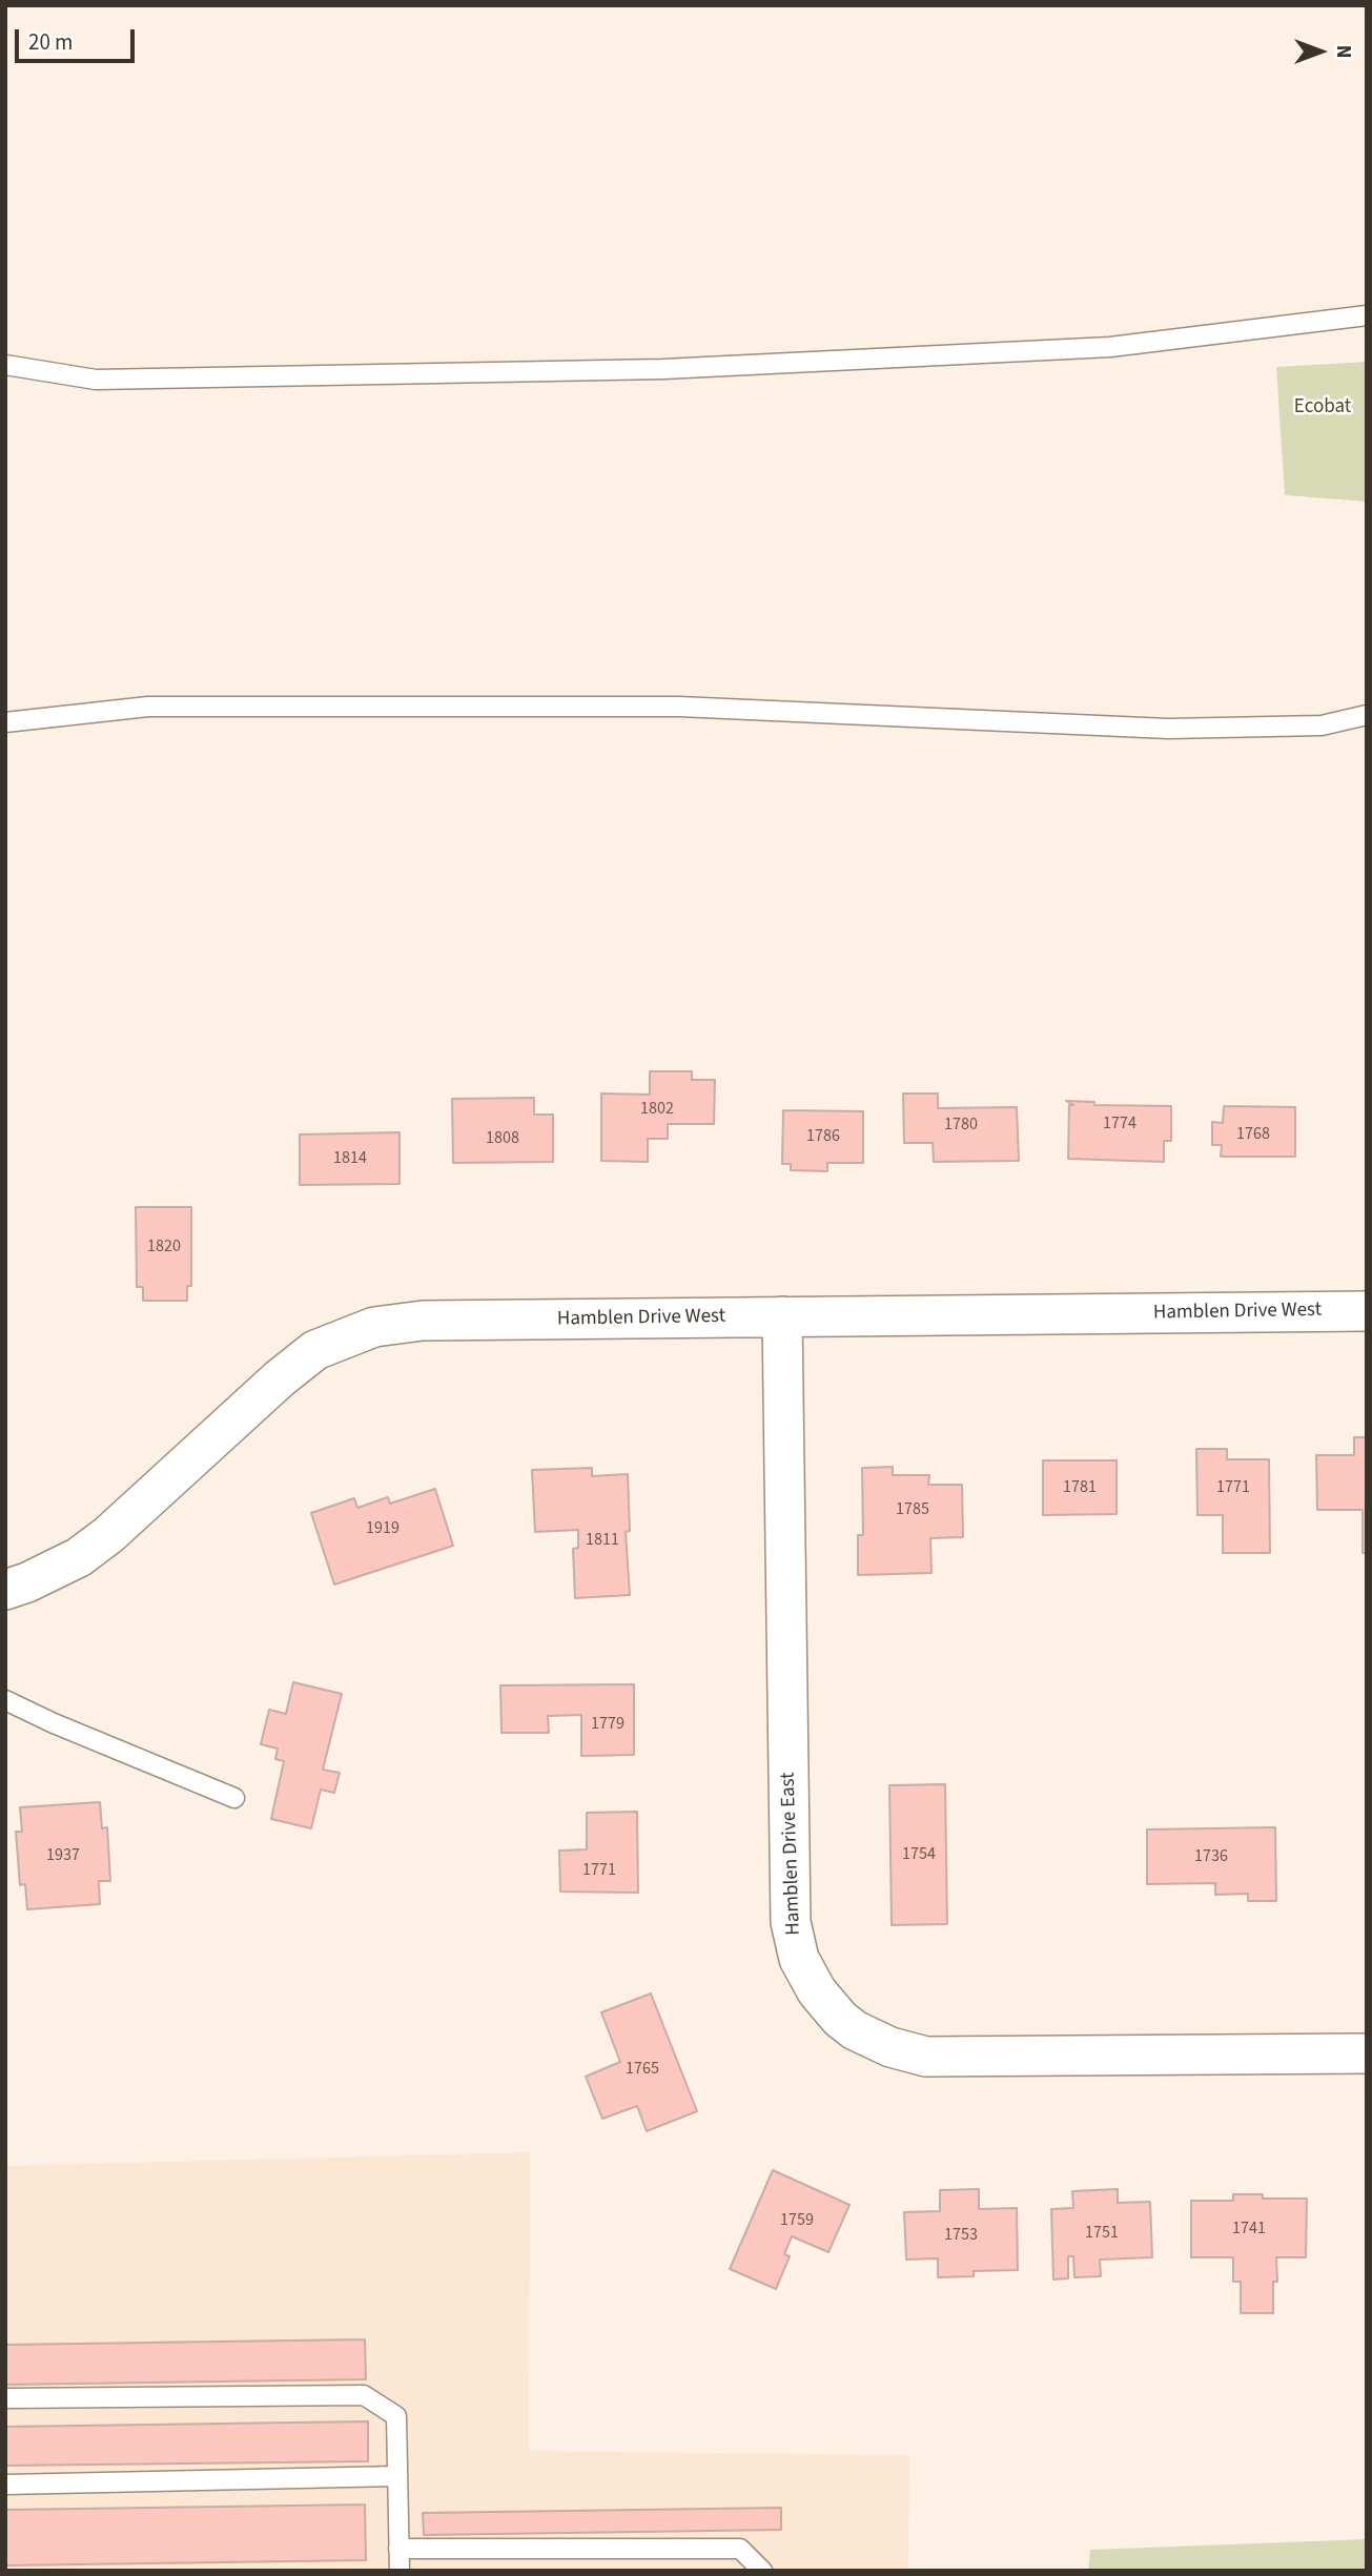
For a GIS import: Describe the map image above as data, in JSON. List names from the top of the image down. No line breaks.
{"streets":{"street":["Hamblen Drive West","Hamblen Drive East"]},"crossings":[["Hamblen Drive West","Hamblen Drive East"]],"parks":["Ecobat"],"house_numbers":["1802","1774","1780","1768","1786","1808","1814","1820","1781","1771","1785","1919","1811","1779","1754","1937","1736","1771","1765","1759","1741","1751","1753"],"scale_bar":"20 m","north":"right"}
